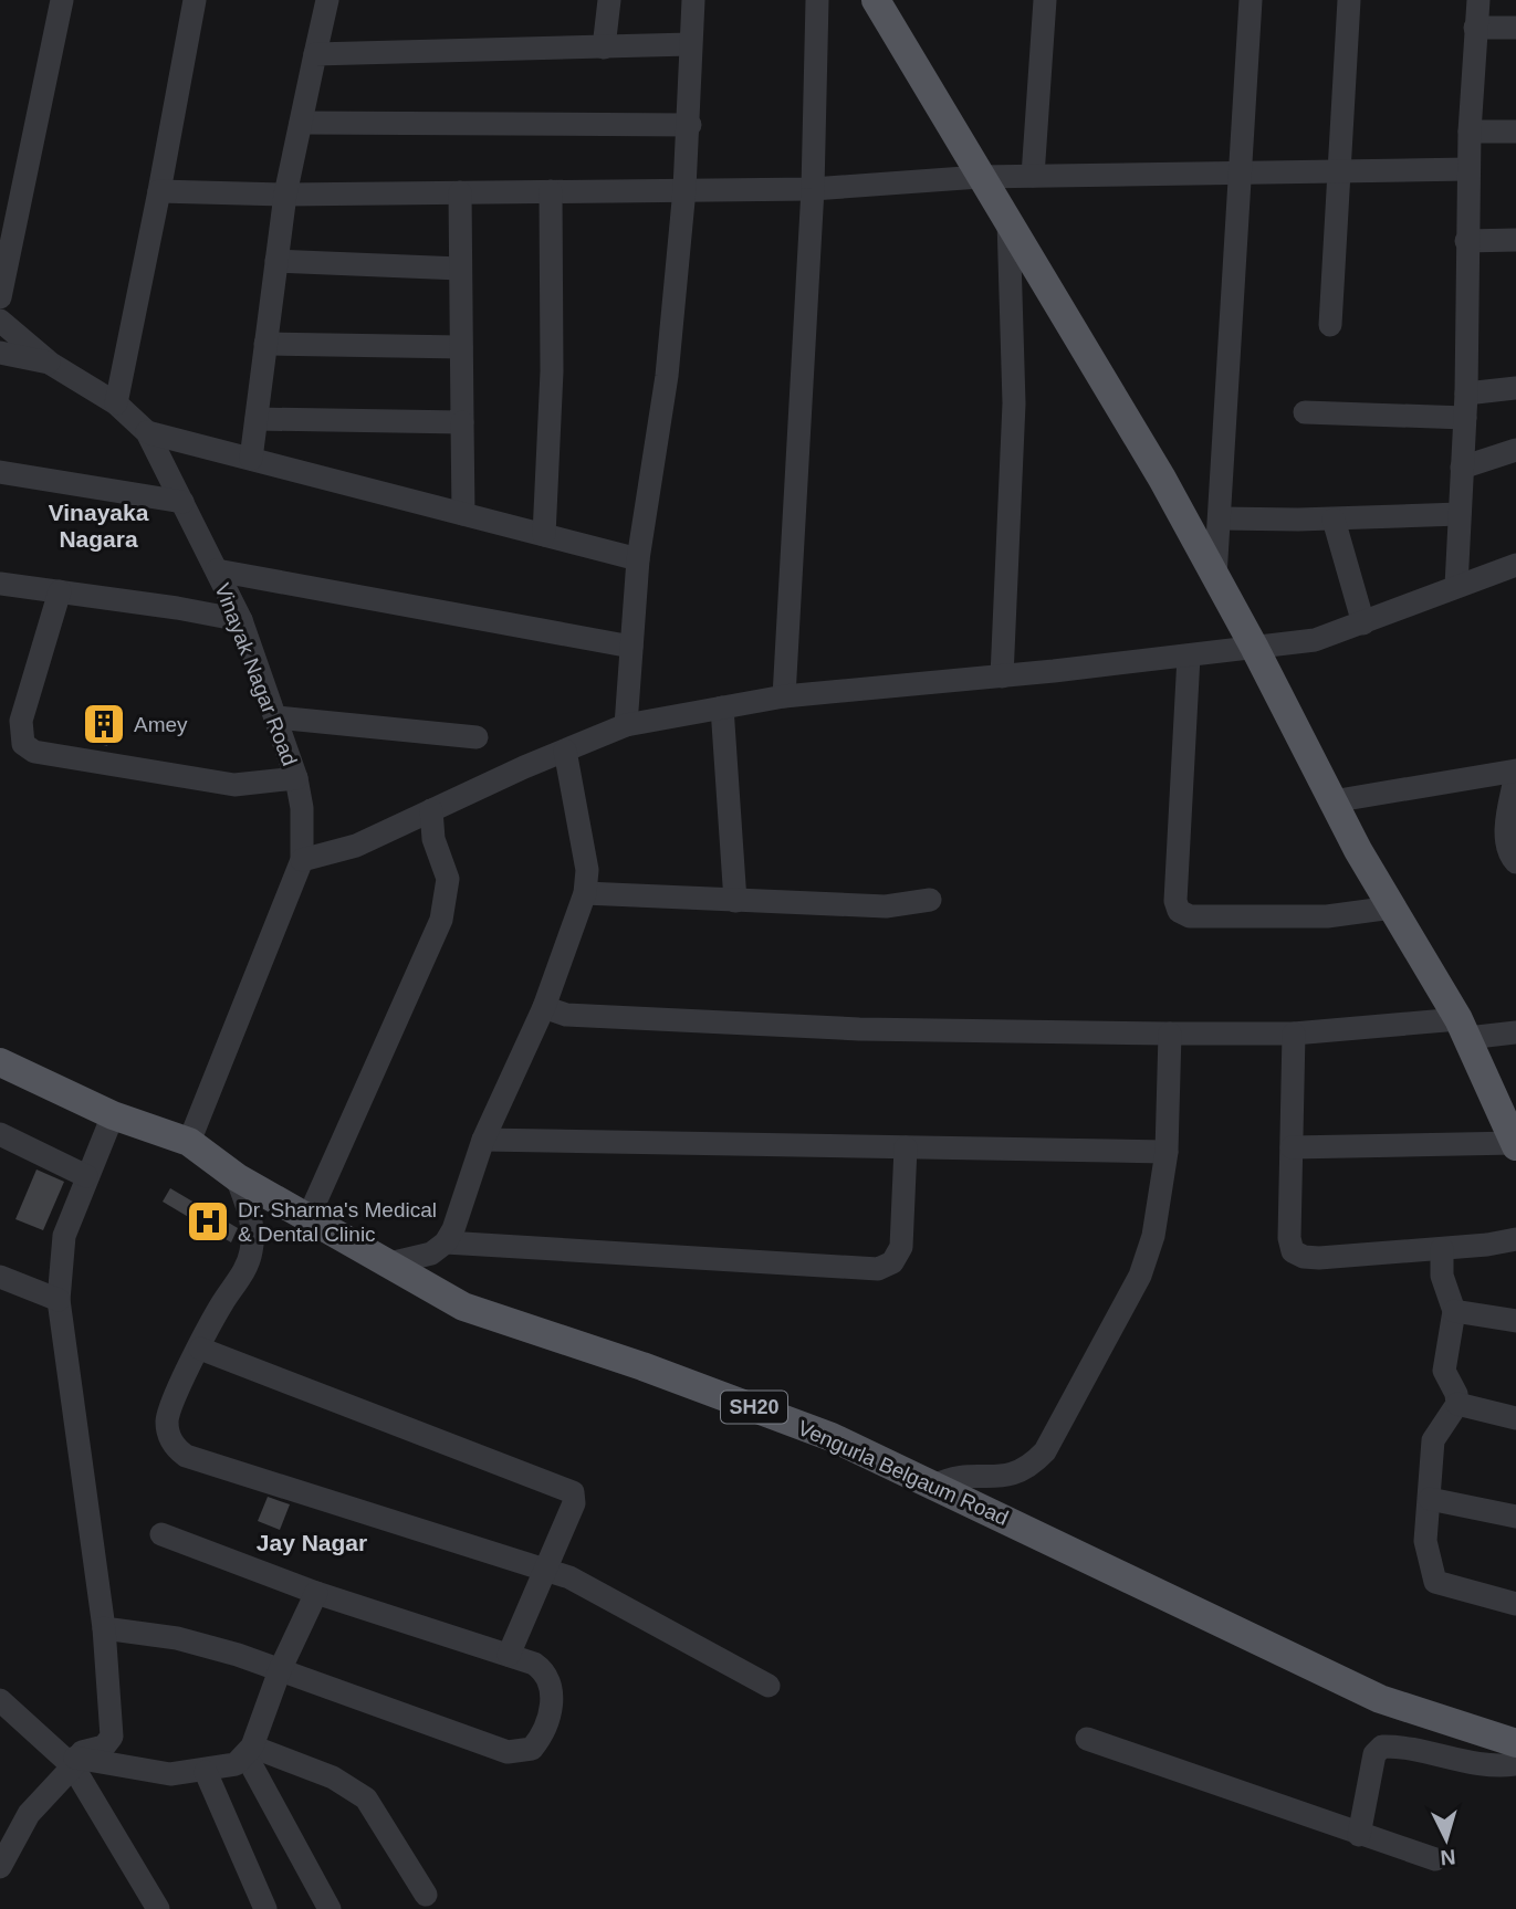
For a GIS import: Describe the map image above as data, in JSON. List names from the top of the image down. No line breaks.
{"streets":{"main road":["SH20","Vengurla Belgaum Road"],"street":["Vinayak Nagar Road"]},"crossings":[["Vinayak Nagar Road","Vengurla Belgaum Road"]],"districts":["Vinayaka Nagara","Jay Nagar"],"places":{"building":["Amey"],"hospital":["Dr. Sharma's Medical & Dental Clinic"]},"north":"bottom"}
